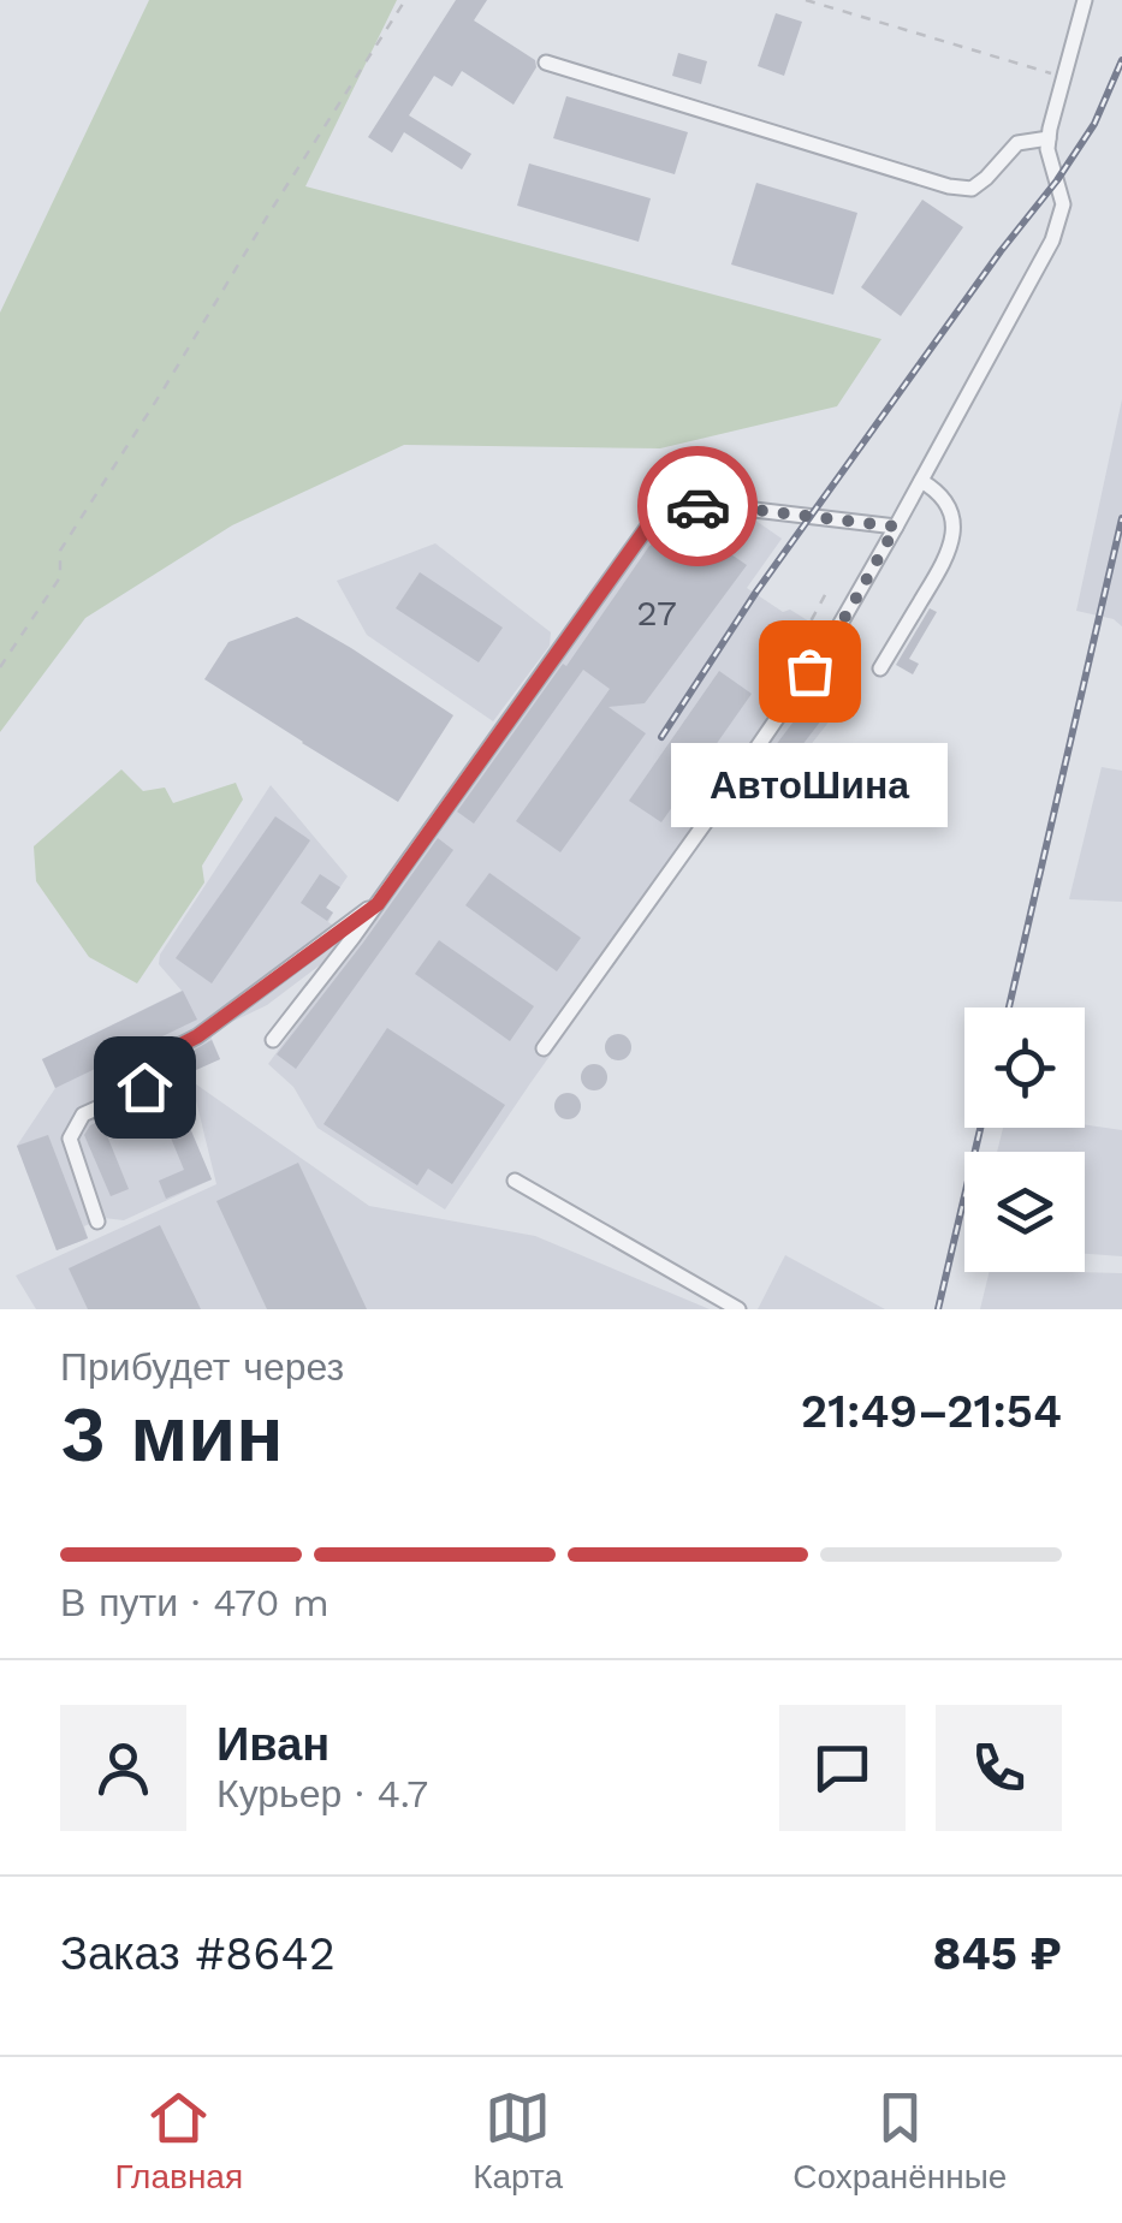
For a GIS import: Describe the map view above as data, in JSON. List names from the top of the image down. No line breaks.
{"places":["АвтоШина"],"house_numbers":["27"],"page":{"bubble":"АвтоШина","heading":["3 мин","Прибудет через","21:49–21:54"],"panel":["Иван","Курьер · 4.7","Заказ #8642","845 ₽"],"bar":"В пути · 470 m","tabs":["Главная","Карта","Сохранённые"]}}
